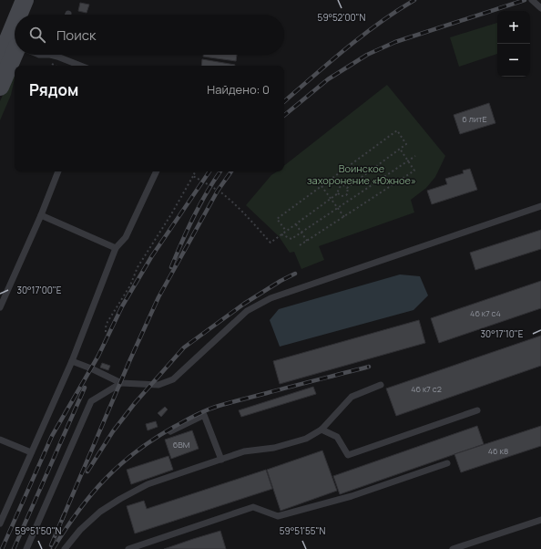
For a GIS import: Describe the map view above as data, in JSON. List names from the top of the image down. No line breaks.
{"parks":["Воинское захоронение «Южное»"],"house_numbers":["6 литЕ","46 к7 с4","46 к7 с2","6ВМ","46 к8"],"page":{"map_buttons":["+","−"],"search":"Поиск","heading":["Рядом","Найдено: 0"]},"coordinates":["59°52'00\"N","30°17'00\"E","30°17'10\"E","59°51'50\"N","59°51'55\"N"]}
